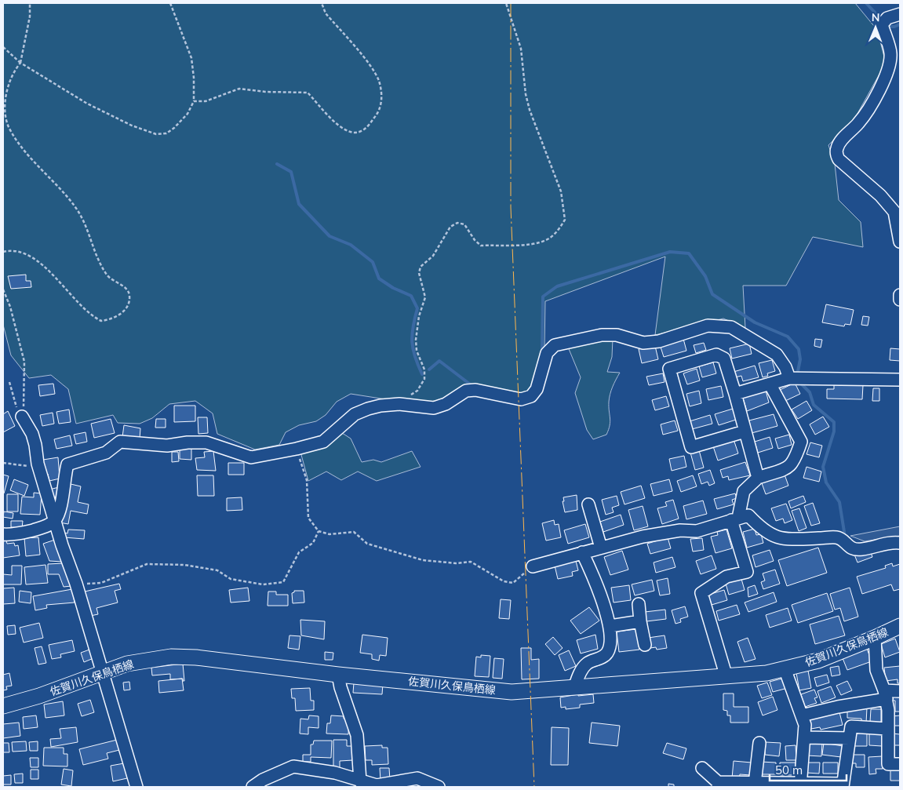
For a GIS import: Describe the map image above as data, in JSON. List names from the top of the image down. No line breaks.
{"streets":{"main road":["佐賀川久保鳥栖線"]},"scale_bar":"50 m","north":"top"}
